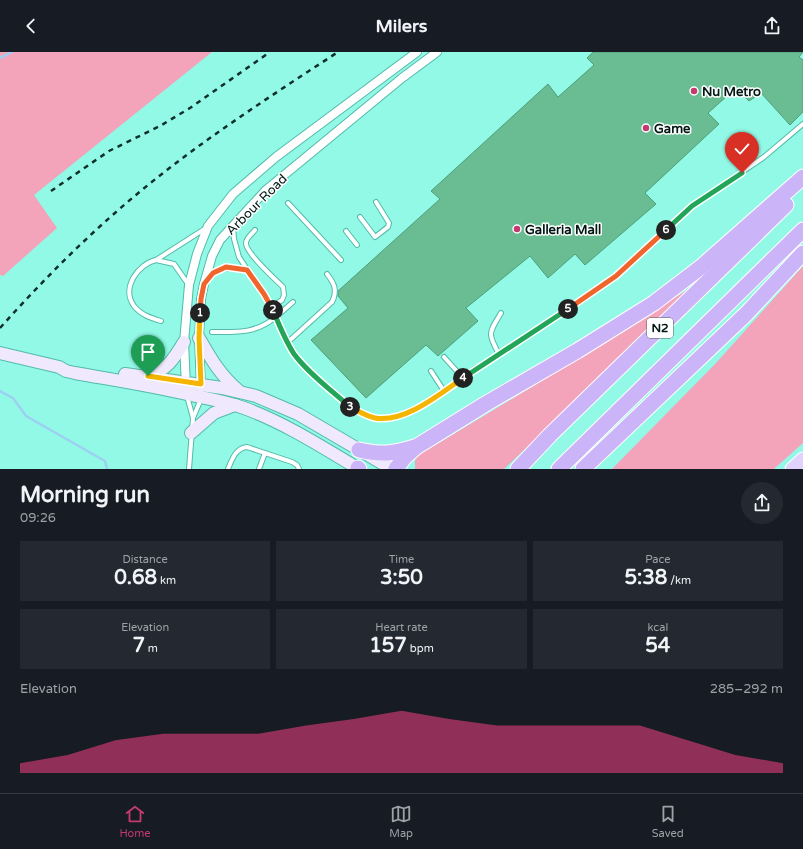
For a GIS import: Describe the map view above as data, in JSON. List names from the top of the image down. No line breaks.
{"streets":{"highway":["N2"],"street":["Arbour Road"]},"places":["Nu Metro","Game","Galleria Mall"],"page":{"header":"Milers","pins":["6","5","2","1","4","3"],"heading":["Morning run","09:26"],"stats":[["Distance","0.68 km"],["Time","3:50"],["Pace","5:38 /km"],["Elevation","7 m"],["Heart rate","157 bpm"],["kcal","54"]],"chart":["Elevation","285–292 m"],"tabs":["Home","Map","Saved"]}}
